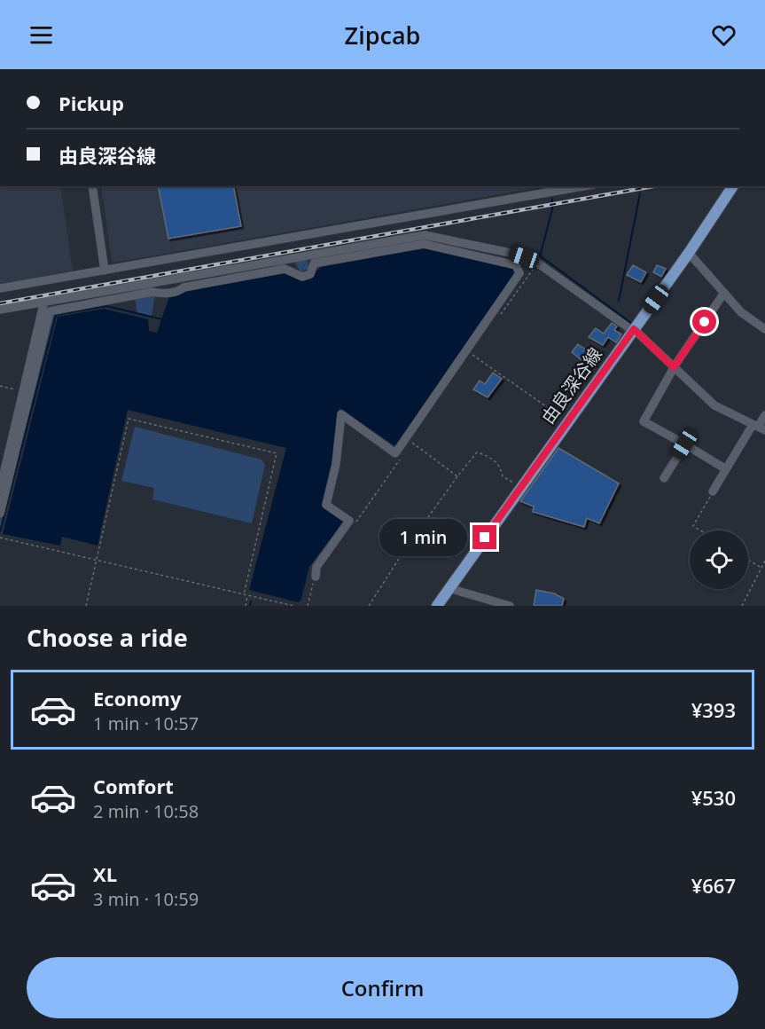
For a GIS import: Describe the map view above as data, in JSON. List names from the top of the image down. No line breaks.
{"streets":{"main road":["由良深谷線"]},"page":{"header":"Zipcab","banner":["Pickup","由良深谷線"],"bubble":"1 min","heading":"Choose a ride","list":[{"name":"Economy","note":"1 min · 10:57","value":"¥393"},{"name":"Comfort","note":"2 min · 10:58","value":"¥530"},{"name":"XL","note":"3 min · 10:59","value":"¥667"}],"buttons":"Confirm"}}
